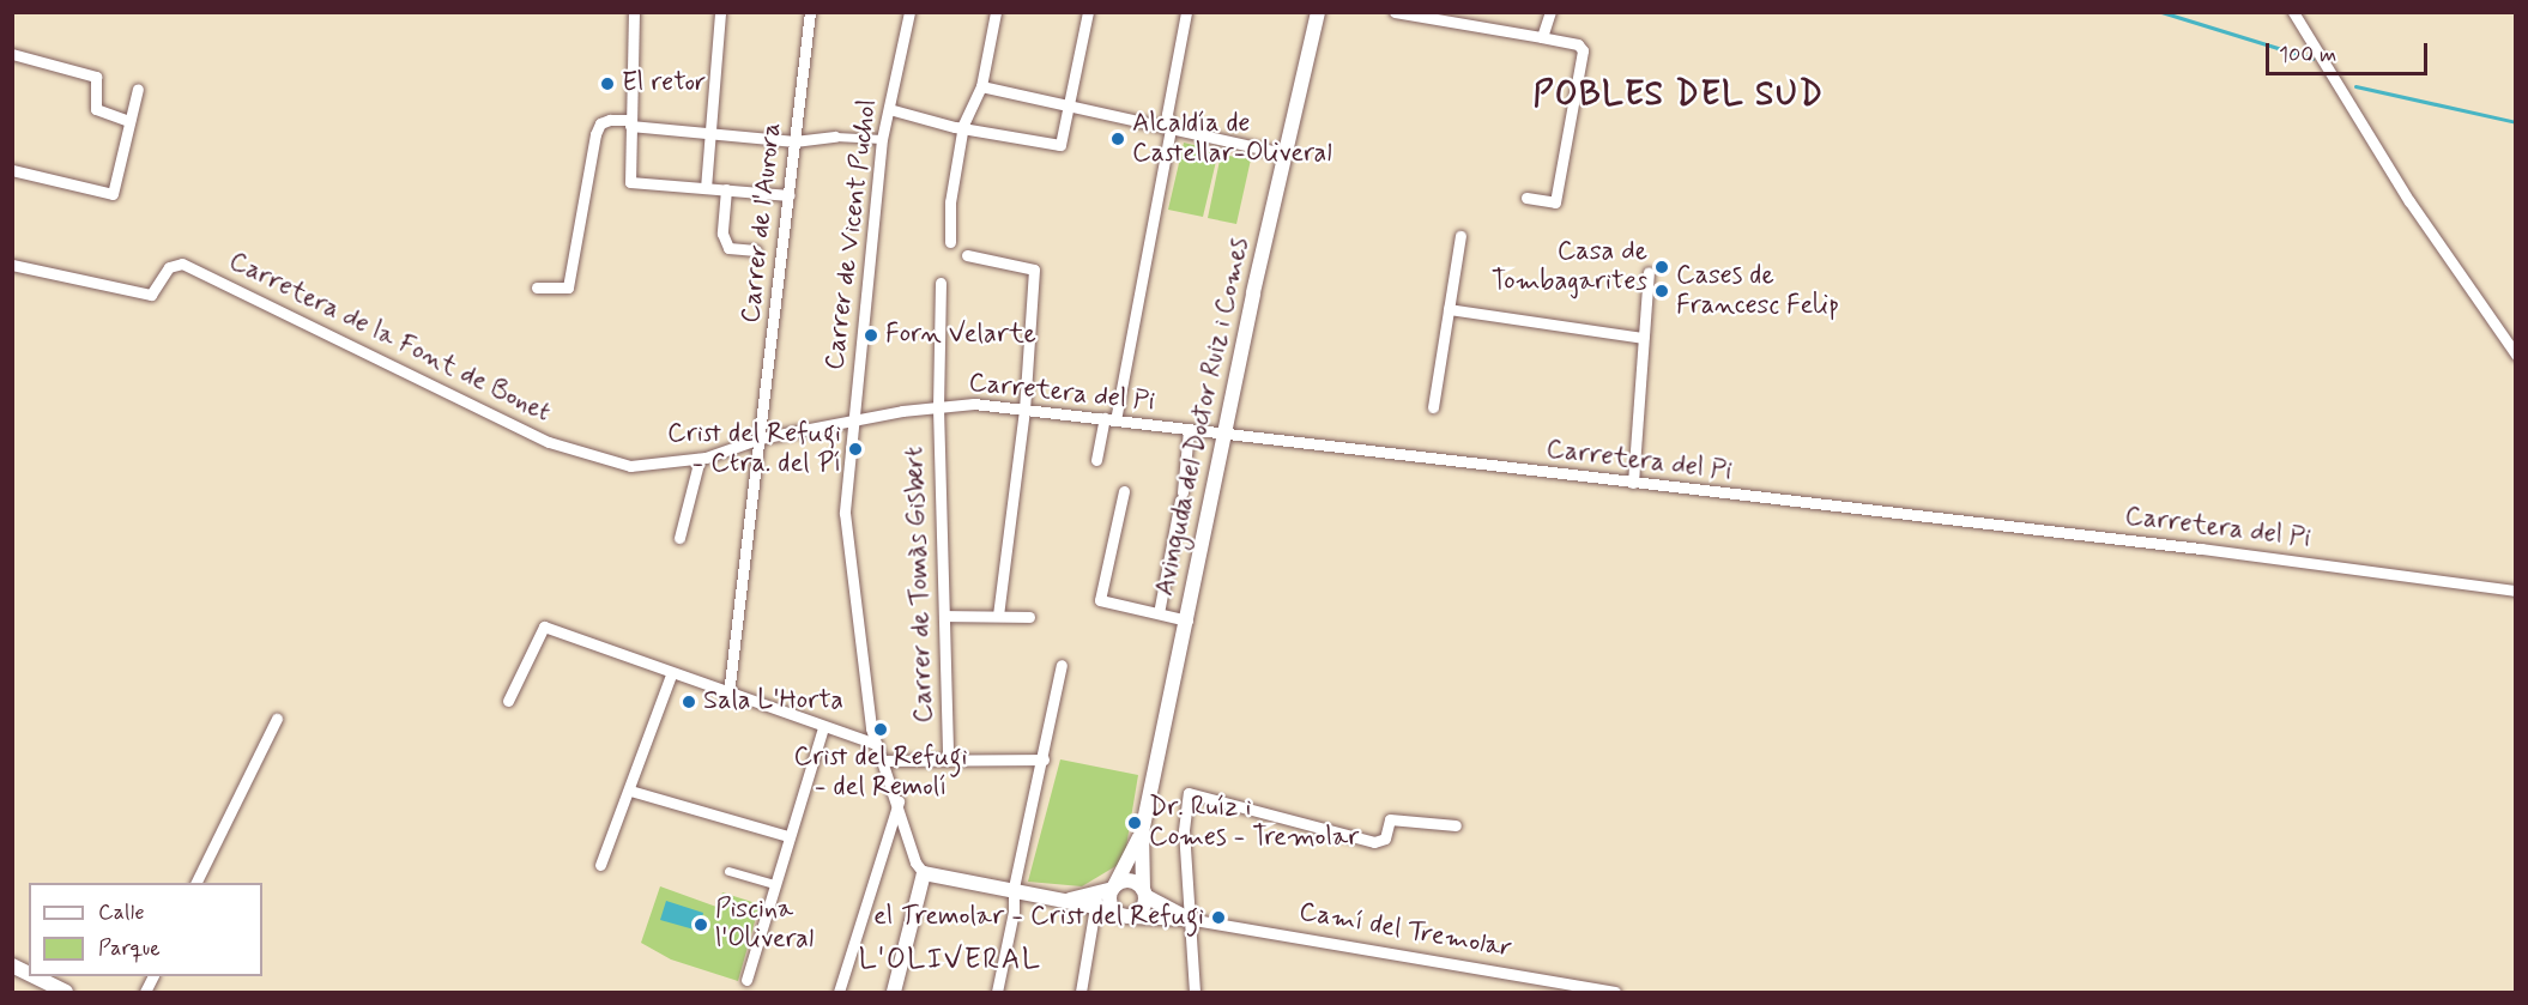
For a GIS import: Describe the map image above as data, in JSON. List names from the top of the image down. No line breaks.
{"streets":{"street":["Carrer de l'Aurora","Carrer de Vicent Puchol","Carretera de la Font de Bonet","Carretera del Pi","Avinguda del Doctor Ruiz i Comes","Carrer de Tomàs Gisbert","Camí del Tremolar"]},"crossings":[["Carrer de l'Aurora","Carretera de la Font de Bonet"],["Carrer de l'Aurora","Carretera del Pi"],["Carrer de Vicent Puchol","Carretera del Pi"],["Carretera de la Font de Bonet","Carretera del Pi"],["Carretera del Pi","Avinguda del Doctor Ruiz i Comes"],["Carretera del Pi","Carrer de Tomàs Gisbert"],["Avinguda del Doctor Ruiz i Comes","Camí del Tremolar"]],"districts":["POBLES DEL SUD","L'OLIVERAL"],"places":["El retor","Alcaldía de Castellar-Oliveral","Casa de Tombagarites","Cases de Francesc Felip","Forn Velarte","Crist del Refugi - Ctra. del Pí","Sala L'Horta","Crist del Refugi - del Remolí","Dr. Ruíz i Comes - Tremolar","el Tremolar - Crist del Refugi","Piscina l'Oliveral"],"legend":["Calle","Parque"],"scale_bar":"100 m"}
